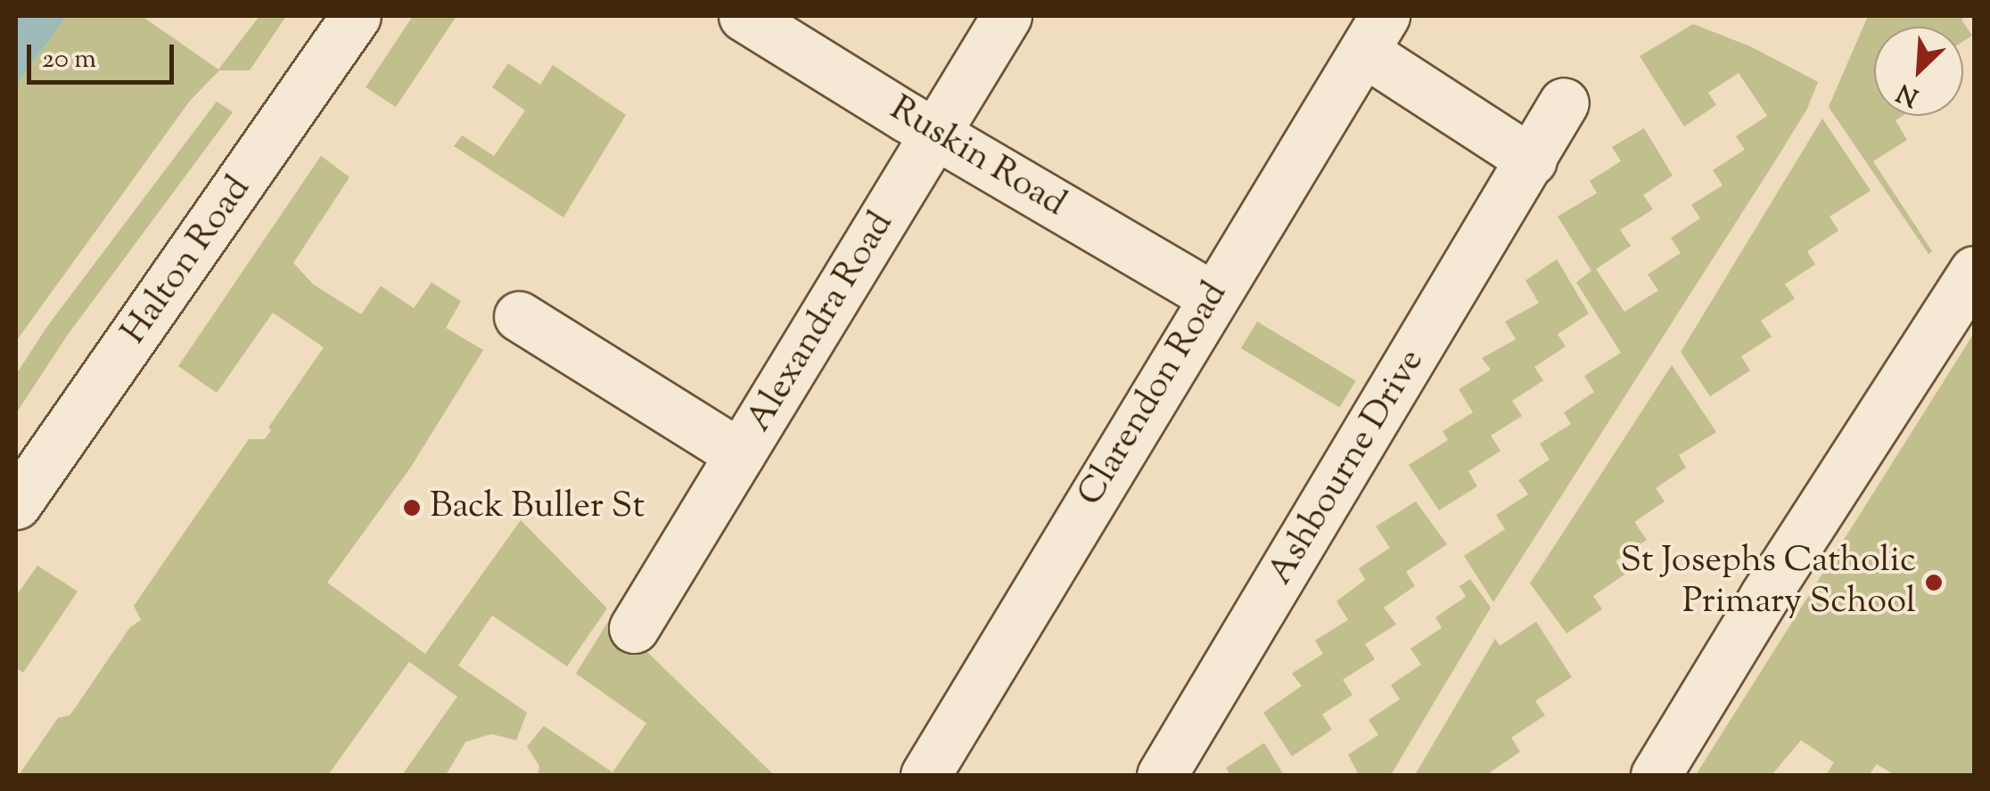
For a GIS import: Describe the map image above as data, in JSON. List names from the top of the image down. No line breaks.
{"streets":{"street":["Ruskin Road","Halton Road","Alexandra Road","Clarendon Road","Ashbourne Drive"]},"crossings":[["Ruskin Road","Alexandra Road"],["Ruskin Road","Clarendon Road"]],"places":["Back Buller St","St Josephs Catholic Primary School"],"scale_bar":"20 m","north":"bottom left"}
